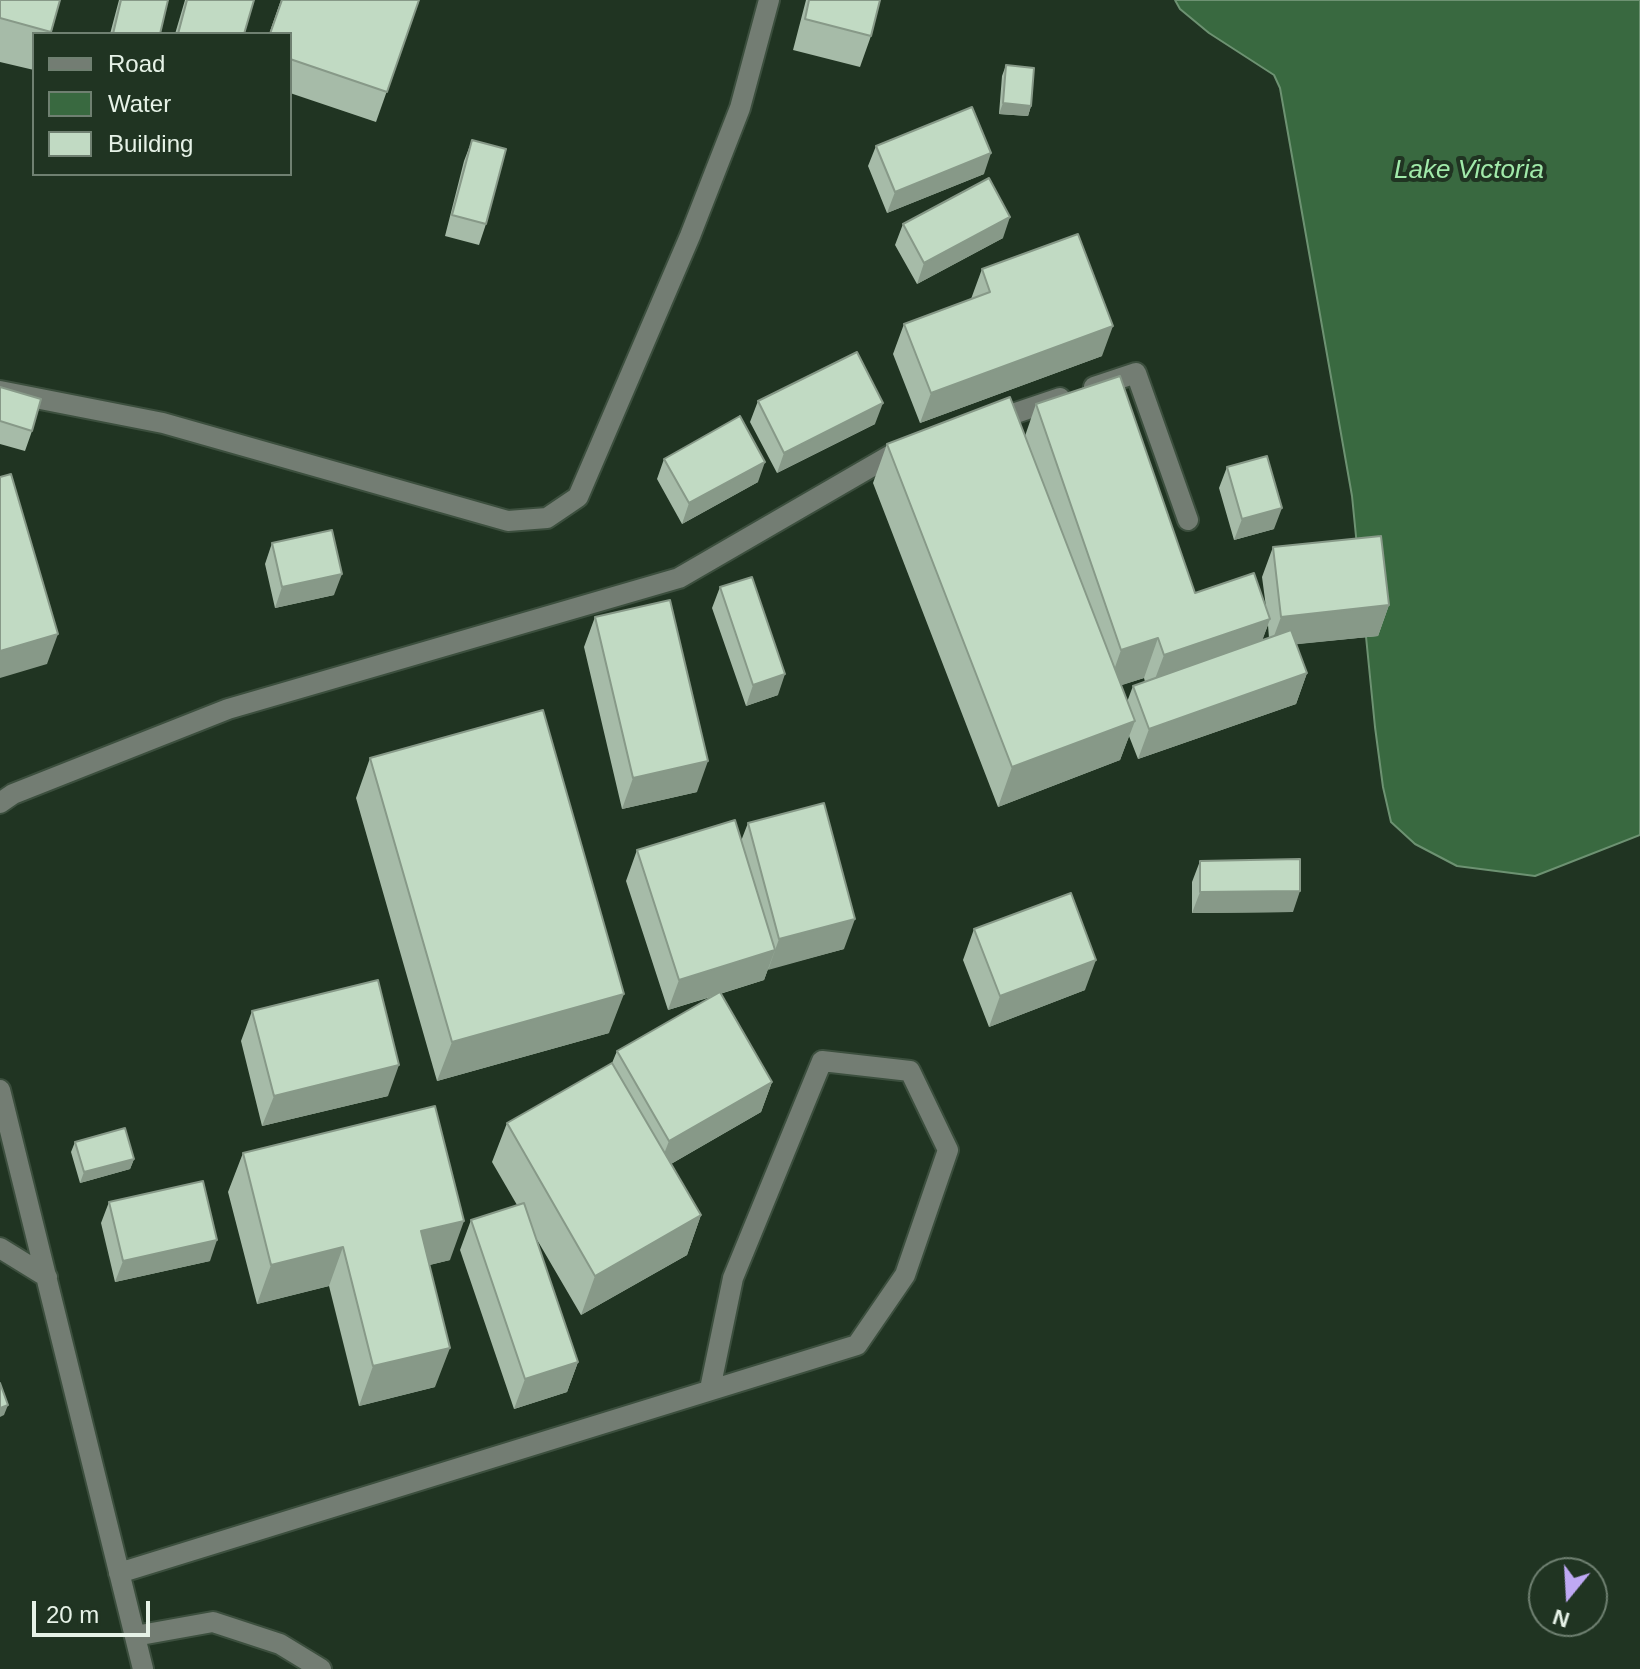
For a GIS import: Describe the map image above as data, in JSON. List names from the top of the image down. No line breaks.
{"water":["Lake Victoria"],"legend":["Road","Water","Building"],"scale_bar":"20 m","north":"bottom"}
